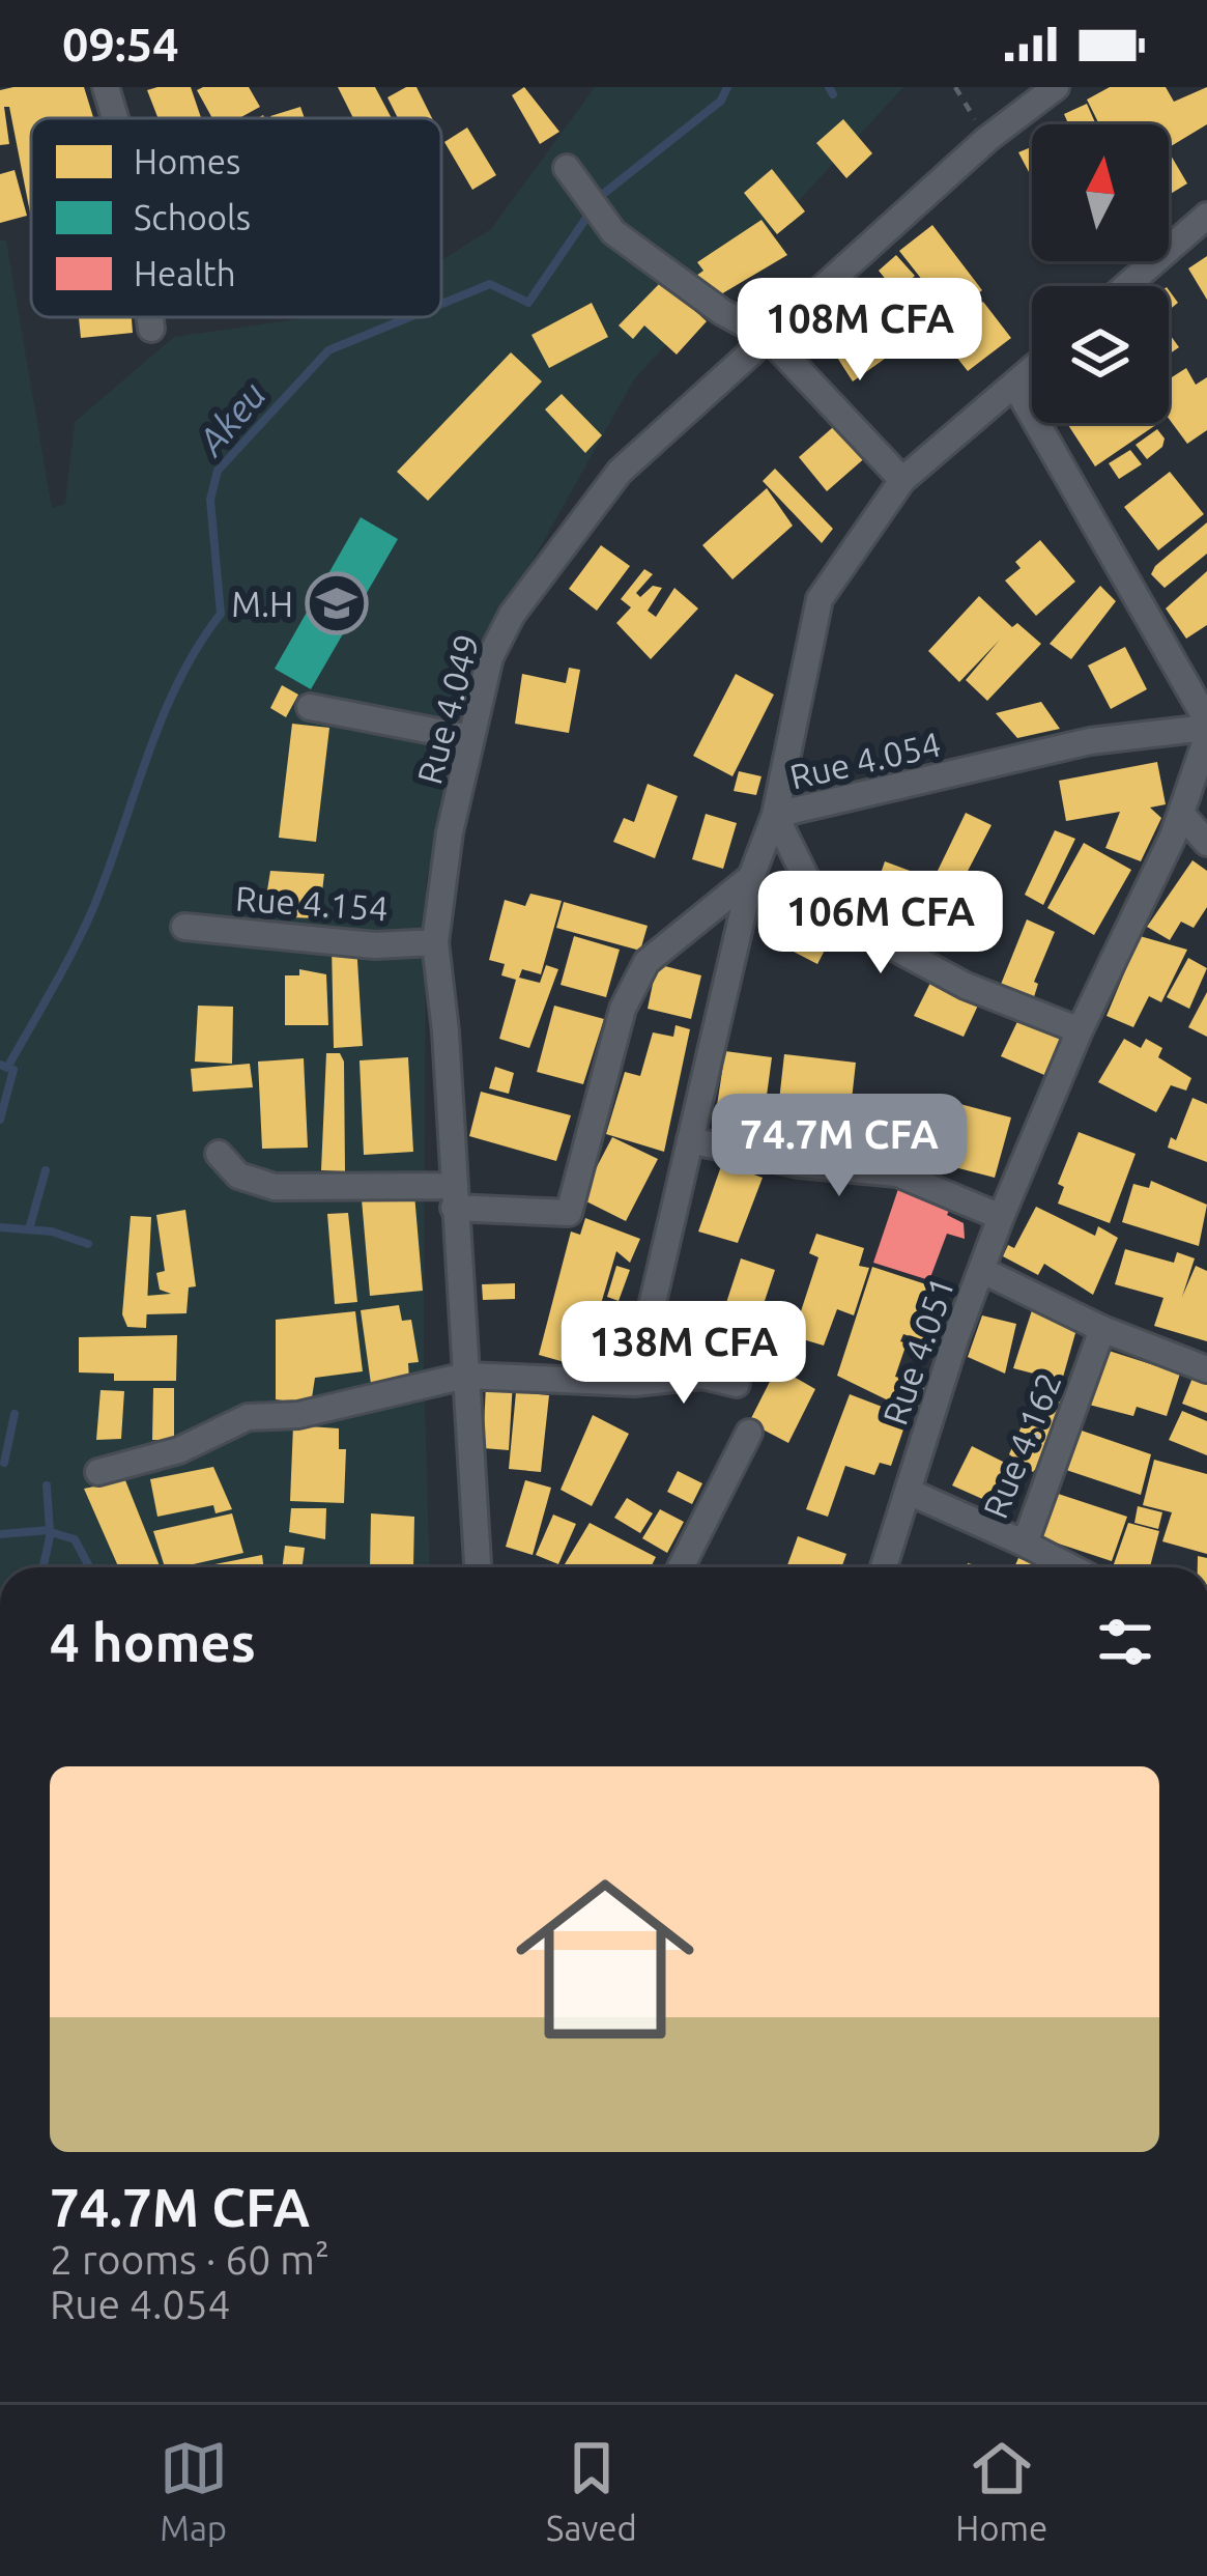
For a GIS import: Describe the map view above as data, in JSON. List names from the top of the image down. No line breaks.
{"streets":{"street":["Rue 4.049","Rue 4.054","Rue 4.154","Rue 4.051","Rue 4.162"]},"crossings":[["Rue 4.049","Rue 4.154"],["Rue 4.051","Rue 4.162"]],"water":["Akeu"],"places":{"school or university":["M.H"]},"legend":["Homes","Schools","Health"],"north":"top","page":{"status":"09:54","price":["108M CFA","106M CFA","74.7M CFA","138M CFA"],"heading":"4 homes","list":[{"name":"74.7M CFA","note":"2 rooms · 60 m² · Rue 4.054"}],"tabs":["Map","Saved","Home"]}}
